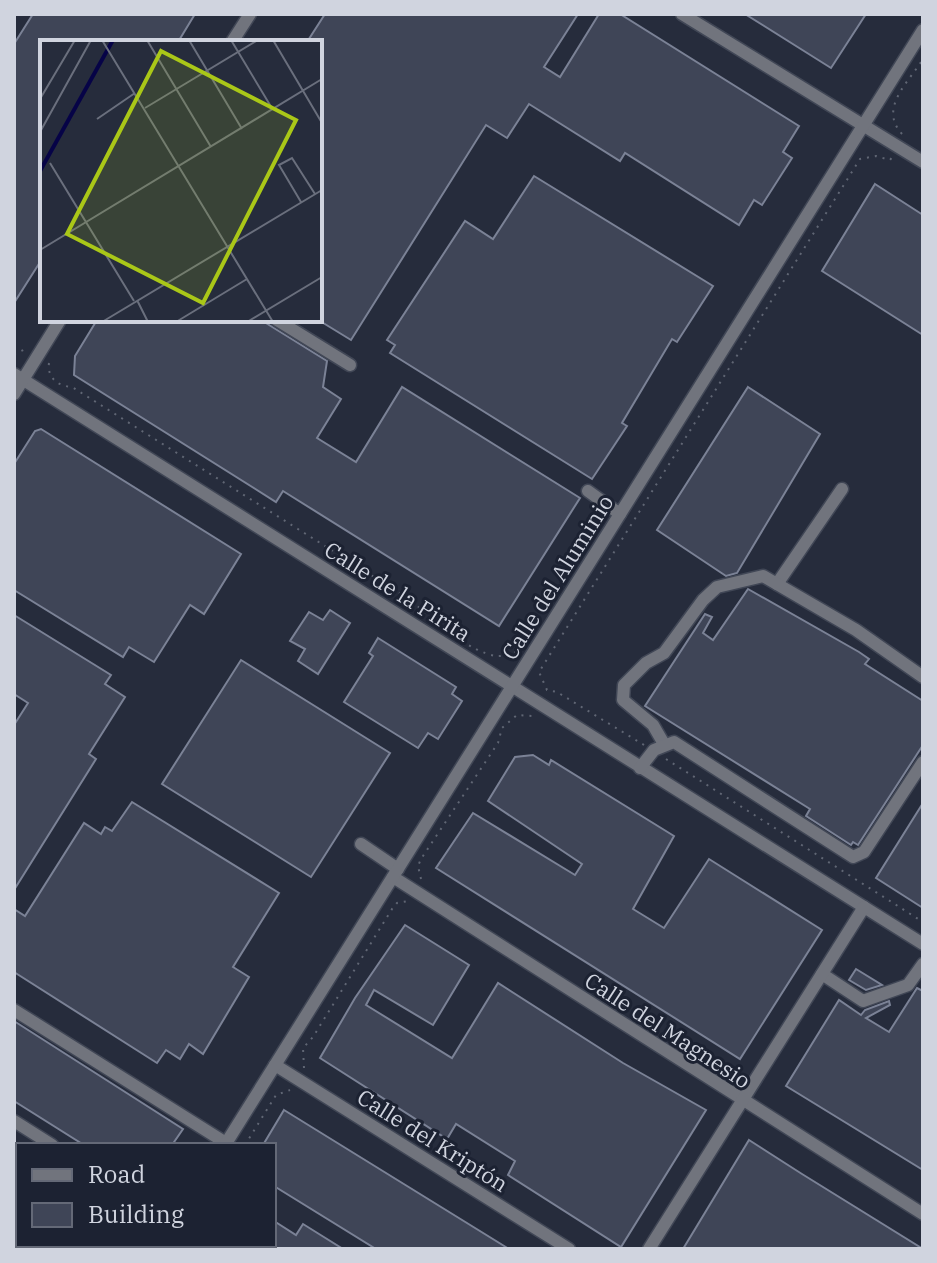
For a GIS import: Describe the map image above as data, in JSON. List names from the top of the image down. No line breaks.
{"streets":{"street":["Calle del Aluminio","Calle de la Pirita","Calle del Magnesio","Calle del Kriptón"]},"crossings":[["Calle del Aluminio","Calle de la Pirita"],["Calle del Aluminio","Calle del Magnesio"],["Calle del Aluminio","Calle del Kriptón"]],"legend":["Road","Building"]}
